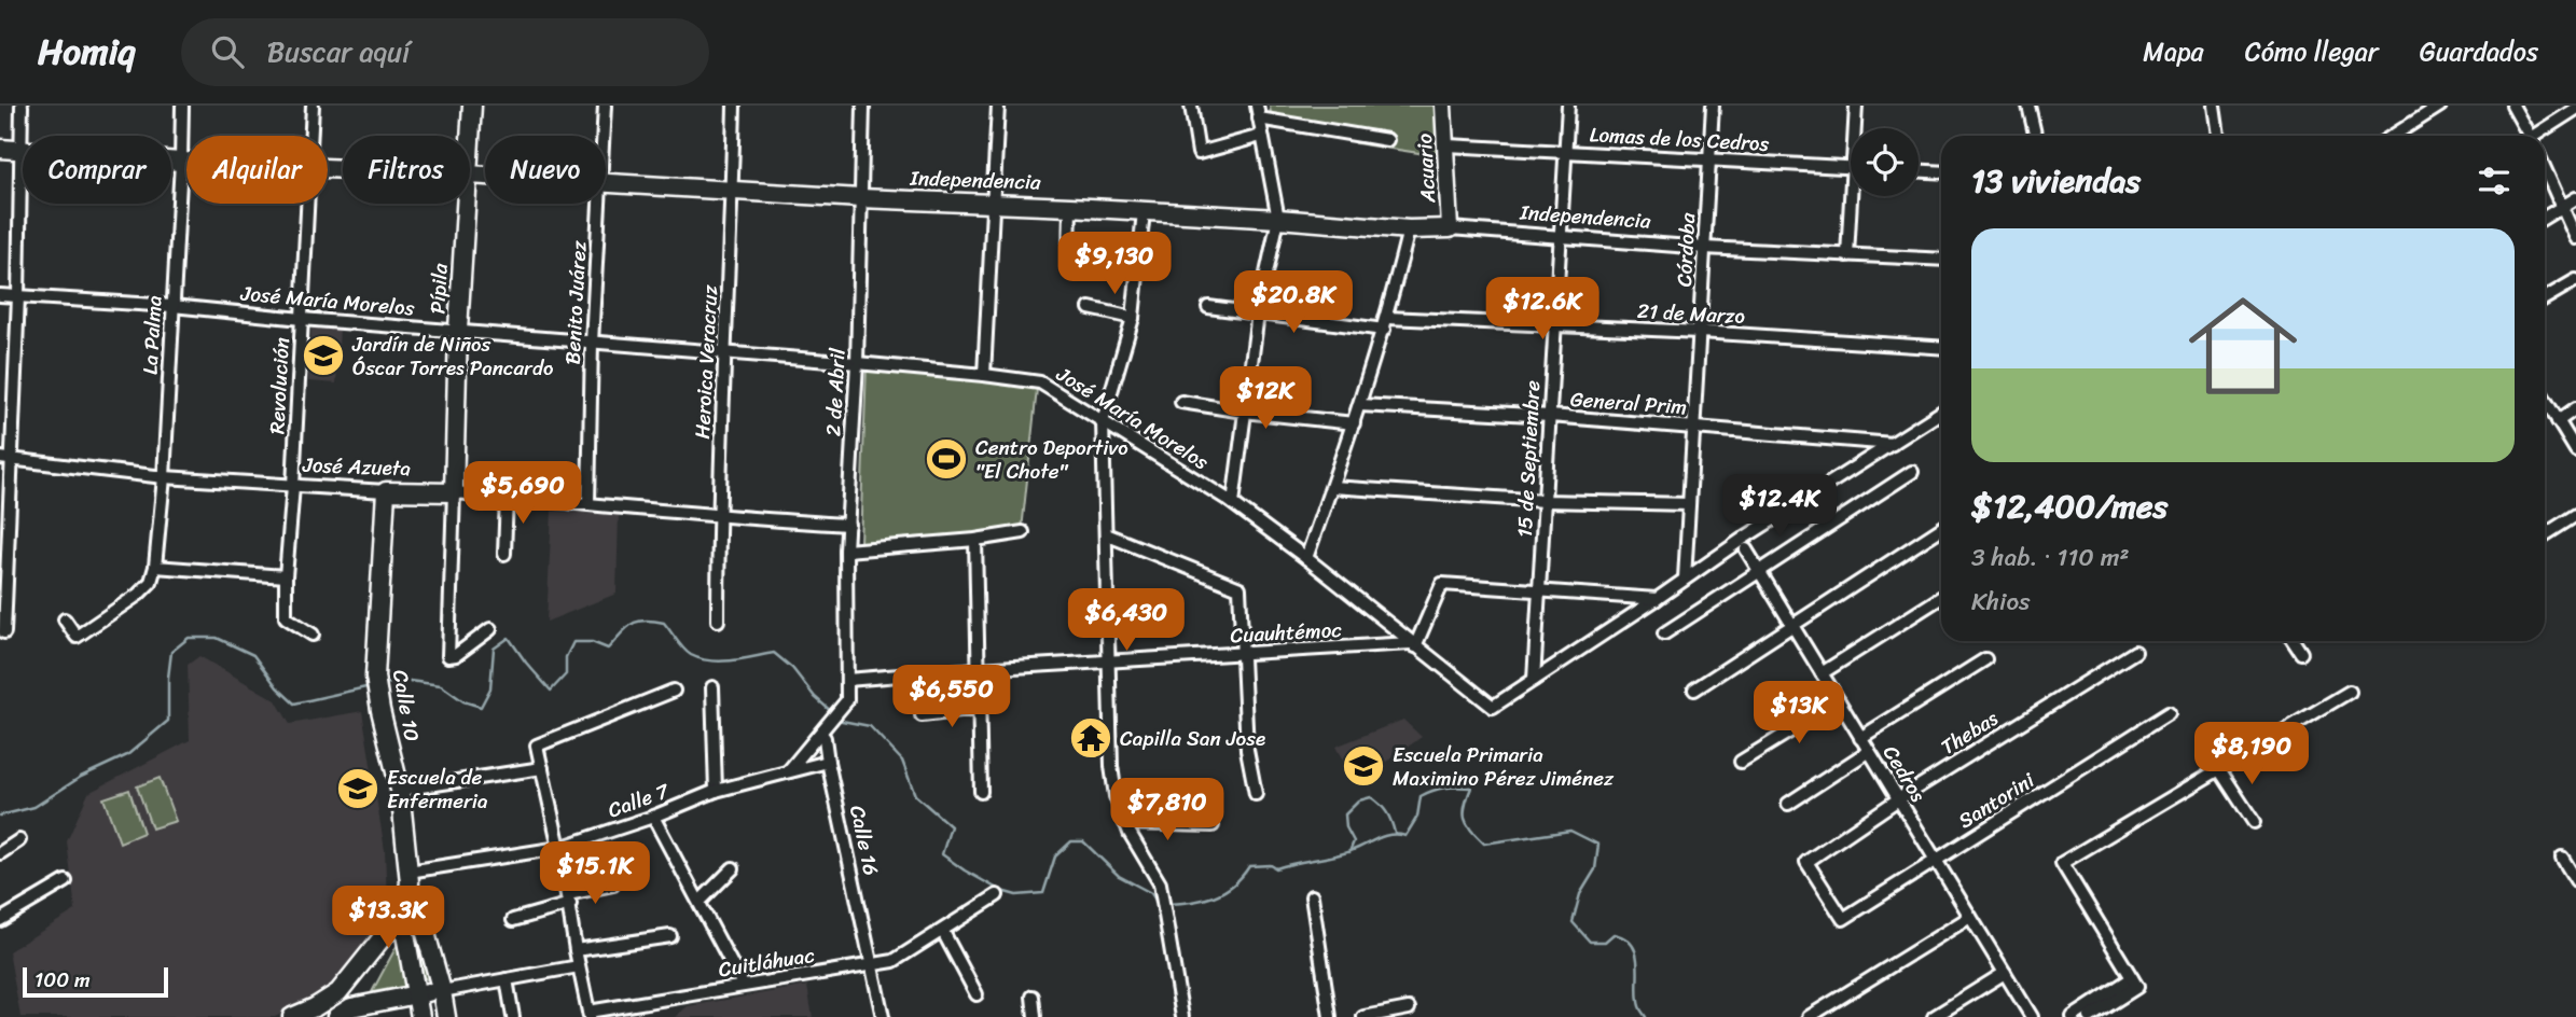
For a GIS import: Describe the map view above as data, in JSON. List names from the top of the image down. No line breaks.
{"streets":{"main road":["Independencia","Pípila","José Azueta","Calle 10"],"street":["Lomas de los Cedros","Acuario","Córdoba","José María Morelos","Benito Juárez","21 de Marzo","La Palma","Heroica Veracruz","Revolución","2 de Abril","General Prim","15 de Septiembre","Cuauhtémoc","Thebas","Cedros","Calle 7","Santorini","Calle 16","Cuitláhuac"]},"crossings":[["Lomas de los Cedros","Acuario"],["Lomas de los Cedros","Córdoba"],["Lomas de los Cedros","15 de Septiembre"],["Acuario","Independencia"],["Independencia","Córdoba"],["Independencia","La Palma"],["Independencia","Heroica Veracruz"],["Independencia","2 de Abril"],["Independencia","15 de Septiembre"],["Córdoba","José María Morelos"],["Córdoba","21 de Marzo"],["Córdoba","General Prim"],["Pípila","José María Morelos"],["Pípila","José Azueta"],["José María Morelos","Benito Juárez"],["José María Morelos","La Palma"],["José María Morelos","Heroica Veracruz"],["José María Morelos","Revolución"],["José María Morelos","2 de Abril"],["José María Morelos","General Prim"],["José María Morelos","15 de Septiembre"],["José María Morelos","Cuauhtémoc"],["Benito Juárez","José Azueta"],["21 de Marzo","15 de Septiembre"],["La Palma","José Azueta"],["Heroica Veracruz","José Azueta"],["Revolución","José Azueta"],["2 de Abril","José Azueta"],["2 de Abril","Cuauhtémoc"],["General Prim","15 de Septiembre"],["José Azueta","Calle 10"],["Calle 10","Calle 7"],["Thebas","Cedros"],["Thebas","Santorini"],["Cedros","Santorini"],["Calle 7","Calle 16"],["Calle 16","Cuitláhuac"]],"places":{"school or university":["Jardín de Niños Óscar Torres Pancardo","Escuela Primaria Maximino Pérez Jiménez","Escuela de Enfermeria"],"sports":["Centro Deportivo \"El Chote\""],"temple":["Capilla San Jose"]},"scale_bar":"100 m","page":{"header":"Homiq","search":"Buscar aquí","nav":["Mapa","Cómo llegar","Guardados"],"chip":["Comprar","Alquilar","Filtros","Nuevo"],"heading":"13 viviendas","list":[{"name":"$12,400/mes","note":"3 hab. · 110 m² · Khios"}],"price":["$9,130","$20.8K","$12.6K","$12K","$5,690","$12.4K","$6,430","$6,550","$13K","$8,190","$7,810","$15.1K","$13.3K"],"scale":"100 m"}}
